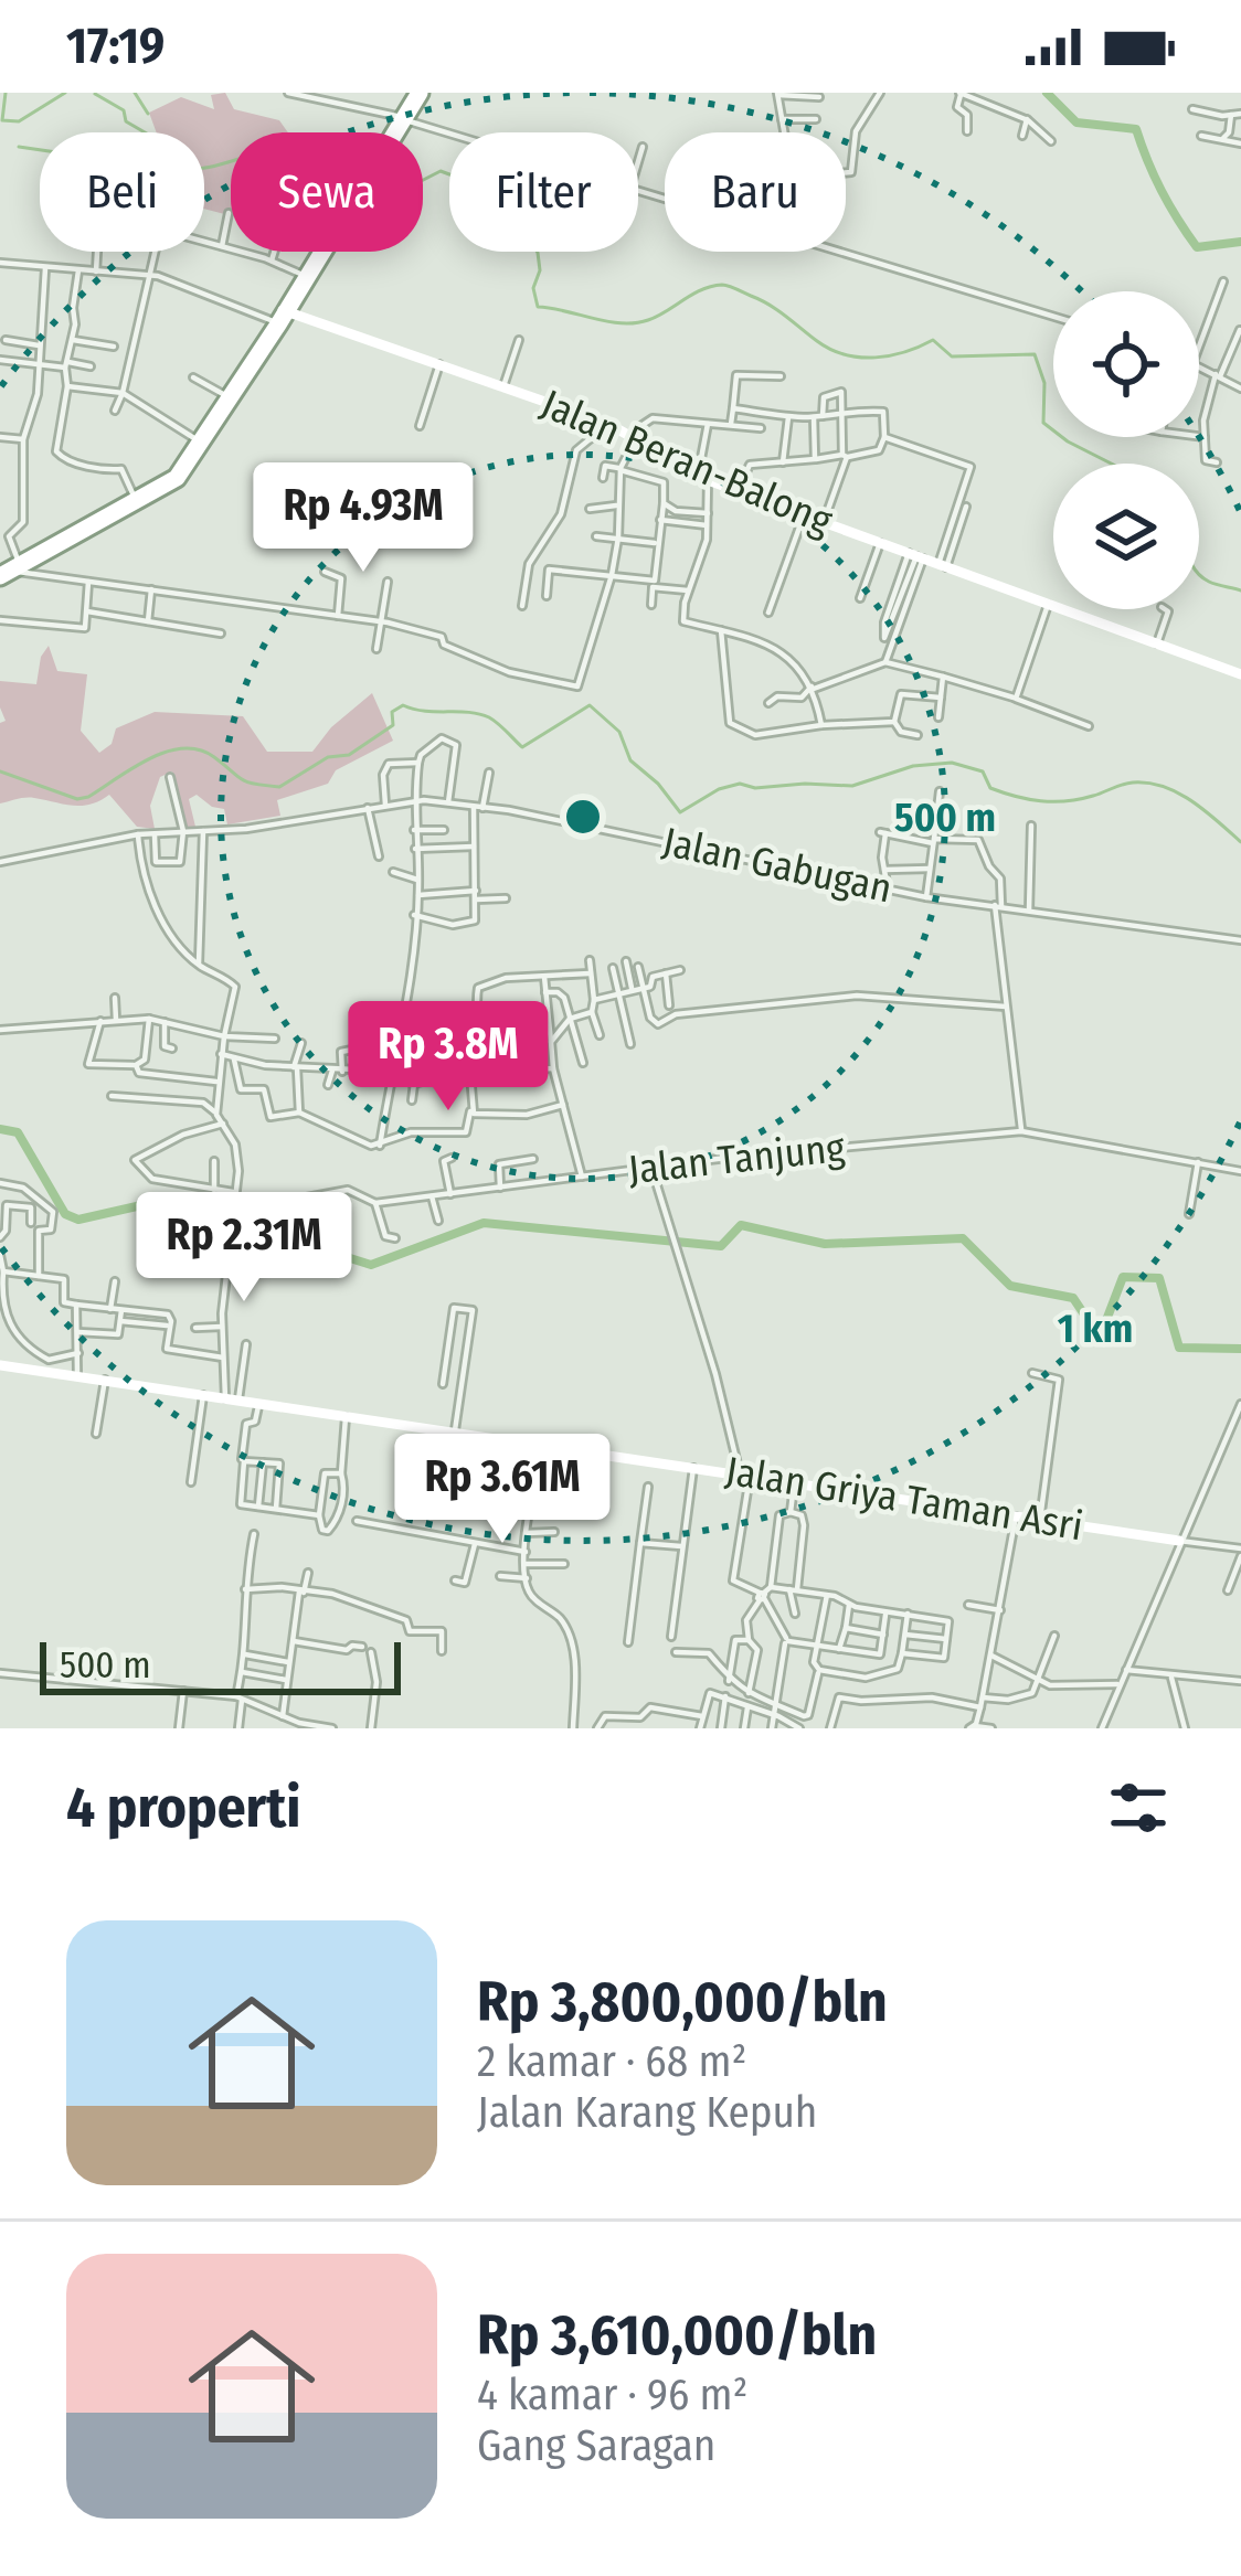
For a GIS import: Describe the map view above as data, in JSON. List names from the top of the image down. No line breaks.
{"streets":{"street":["Jalan Beran-Balong","Jalan Gabugan","Jalan Tanjung","Jalan Griya Taman Asri"]},"scale_bar":"500 m","page":{"status":"17:19","chip":["Beli","Sewa","Filter","Baru"],"price":["Rp 4.93M","Rp 3.8M","Rp 2.31M","Rp 3.61M"],"scale":"500 m","heading":"4 properti","list":[{"name":"Rp 3,800,000/bln","note":"2 kamar · 68 m² · Jalan Karang Kepuh"},{"name":"Rp 3,610,000/bln","note":"4 kamar · 96 m² · Gang Saragan"}]},"rings":["500 m","1 km"]}
